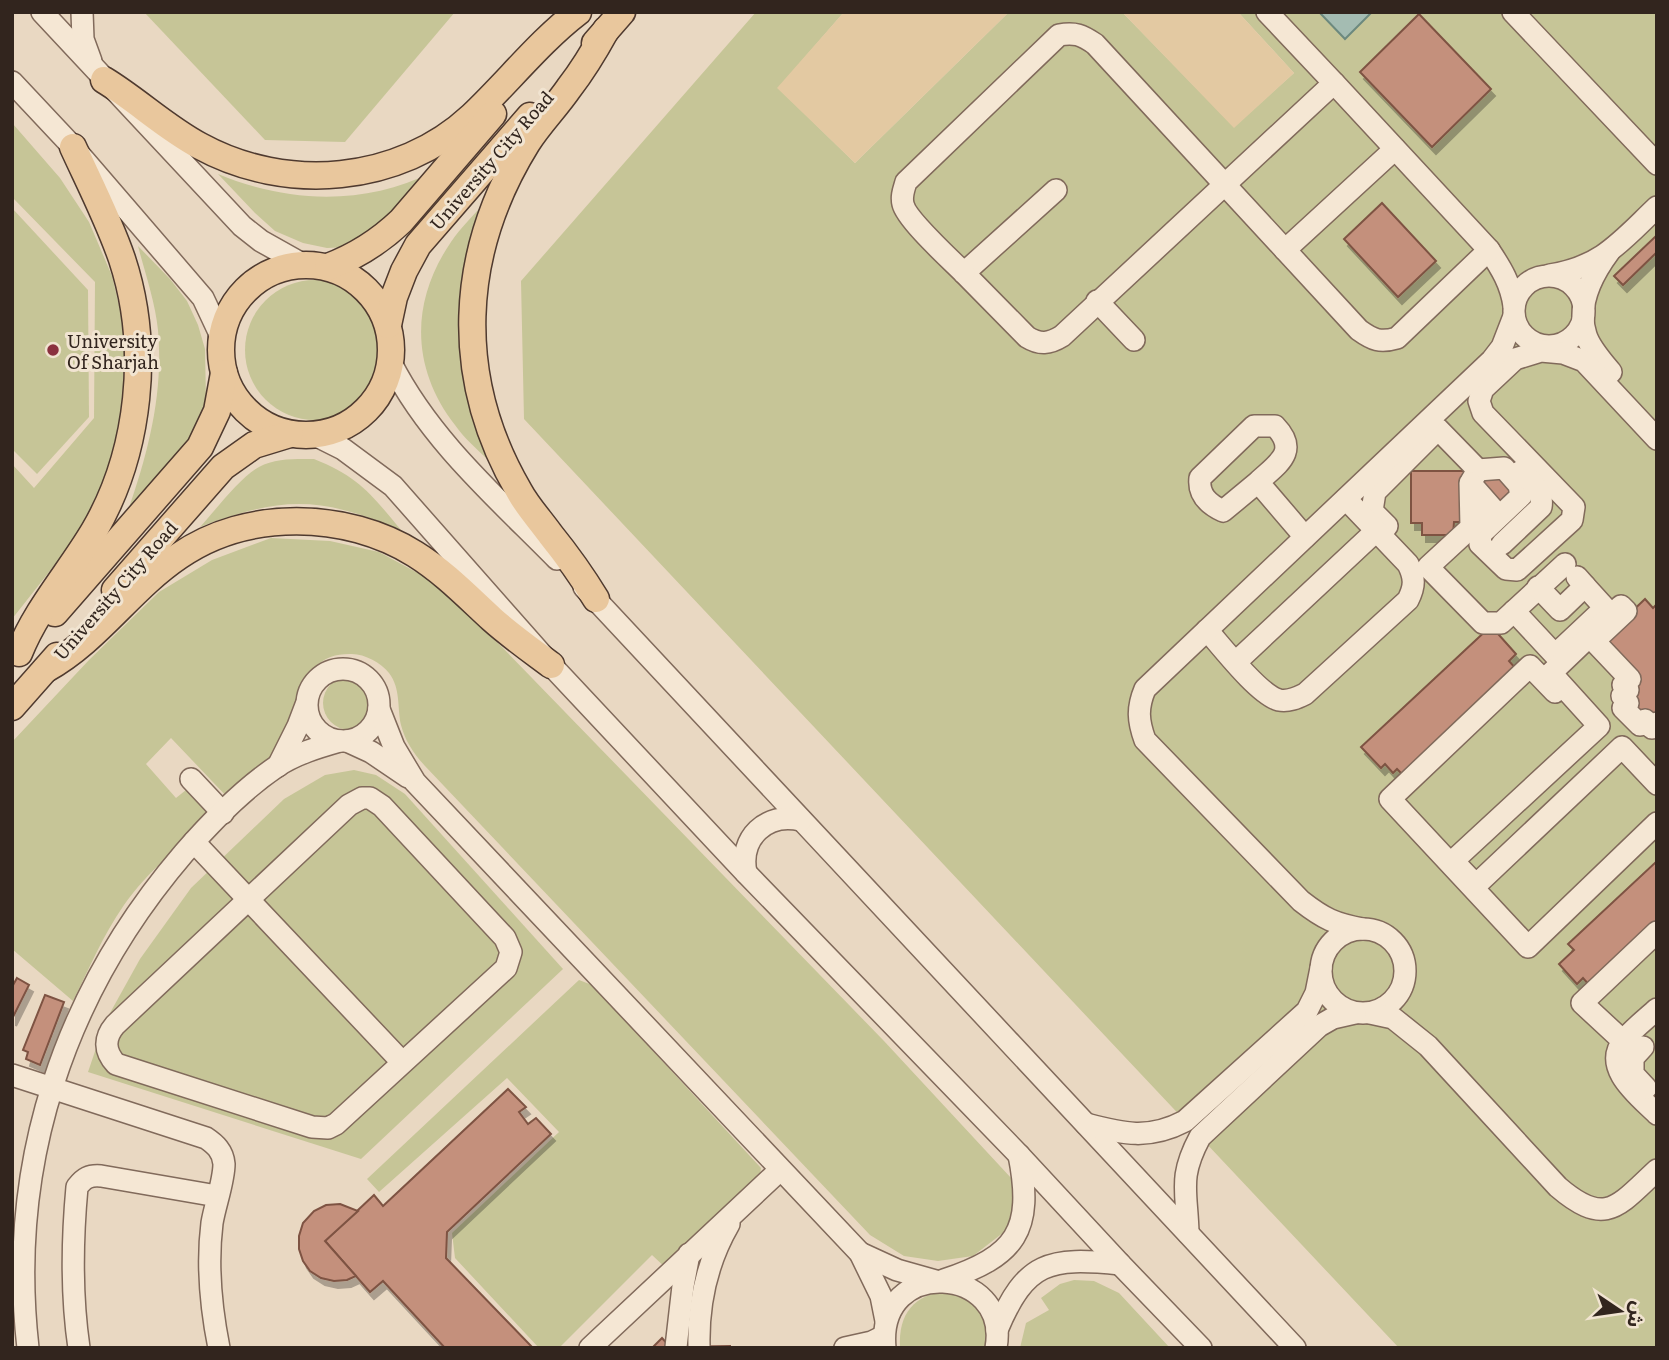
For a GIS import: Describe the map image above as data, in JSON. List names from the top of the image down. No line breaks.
{"streets":{"main road":["University City Road"]},"places":["University Of Sharjah"],"north":"right"}
